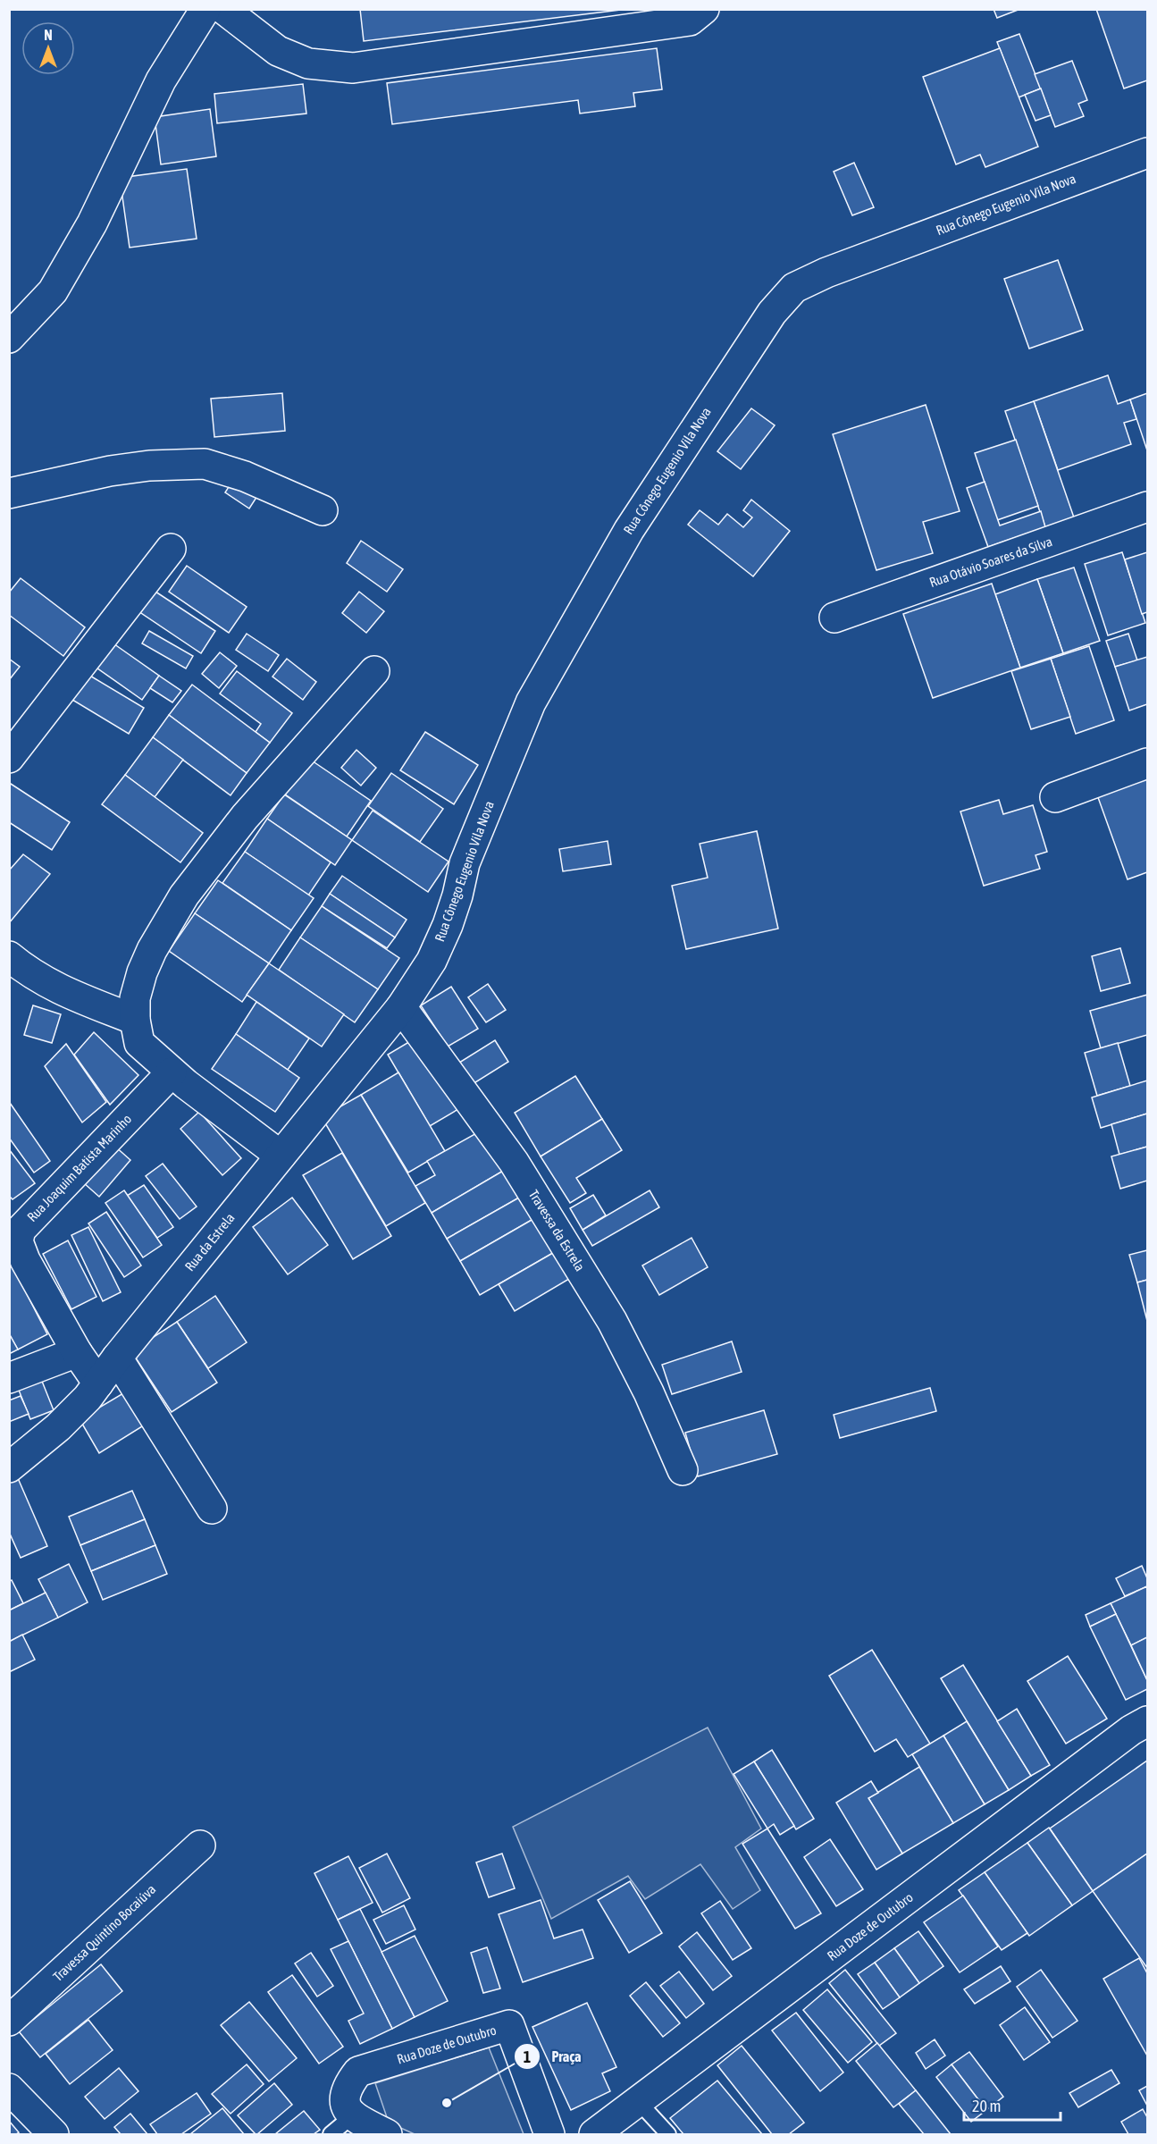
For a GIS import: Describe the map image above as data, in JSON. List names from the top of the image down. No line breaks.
{"streets":{"street":["Rua Cônego Eugenio Vila Nova","Rua Otávio Soares da Silva","Rua Joaquim Batista Marinho","Travessa da Estrela","Rua da Estrela","Rua Doze de Outubro","Travessa Quintino Bocaiúva"]},"crossings":[["Rua Cônego Eugenio Vila Nova","Travessa da Estrela"],["Rua Cônego Eugenio Vila Nova","Rua da Estrela"],["Rua Joaquim Batista Marinho","Rua da Estrela"],["Travessa da Estrela","Rua da Estrela"]],"places":["Praça"],"scale_bar":"20 m","north":"top"}
